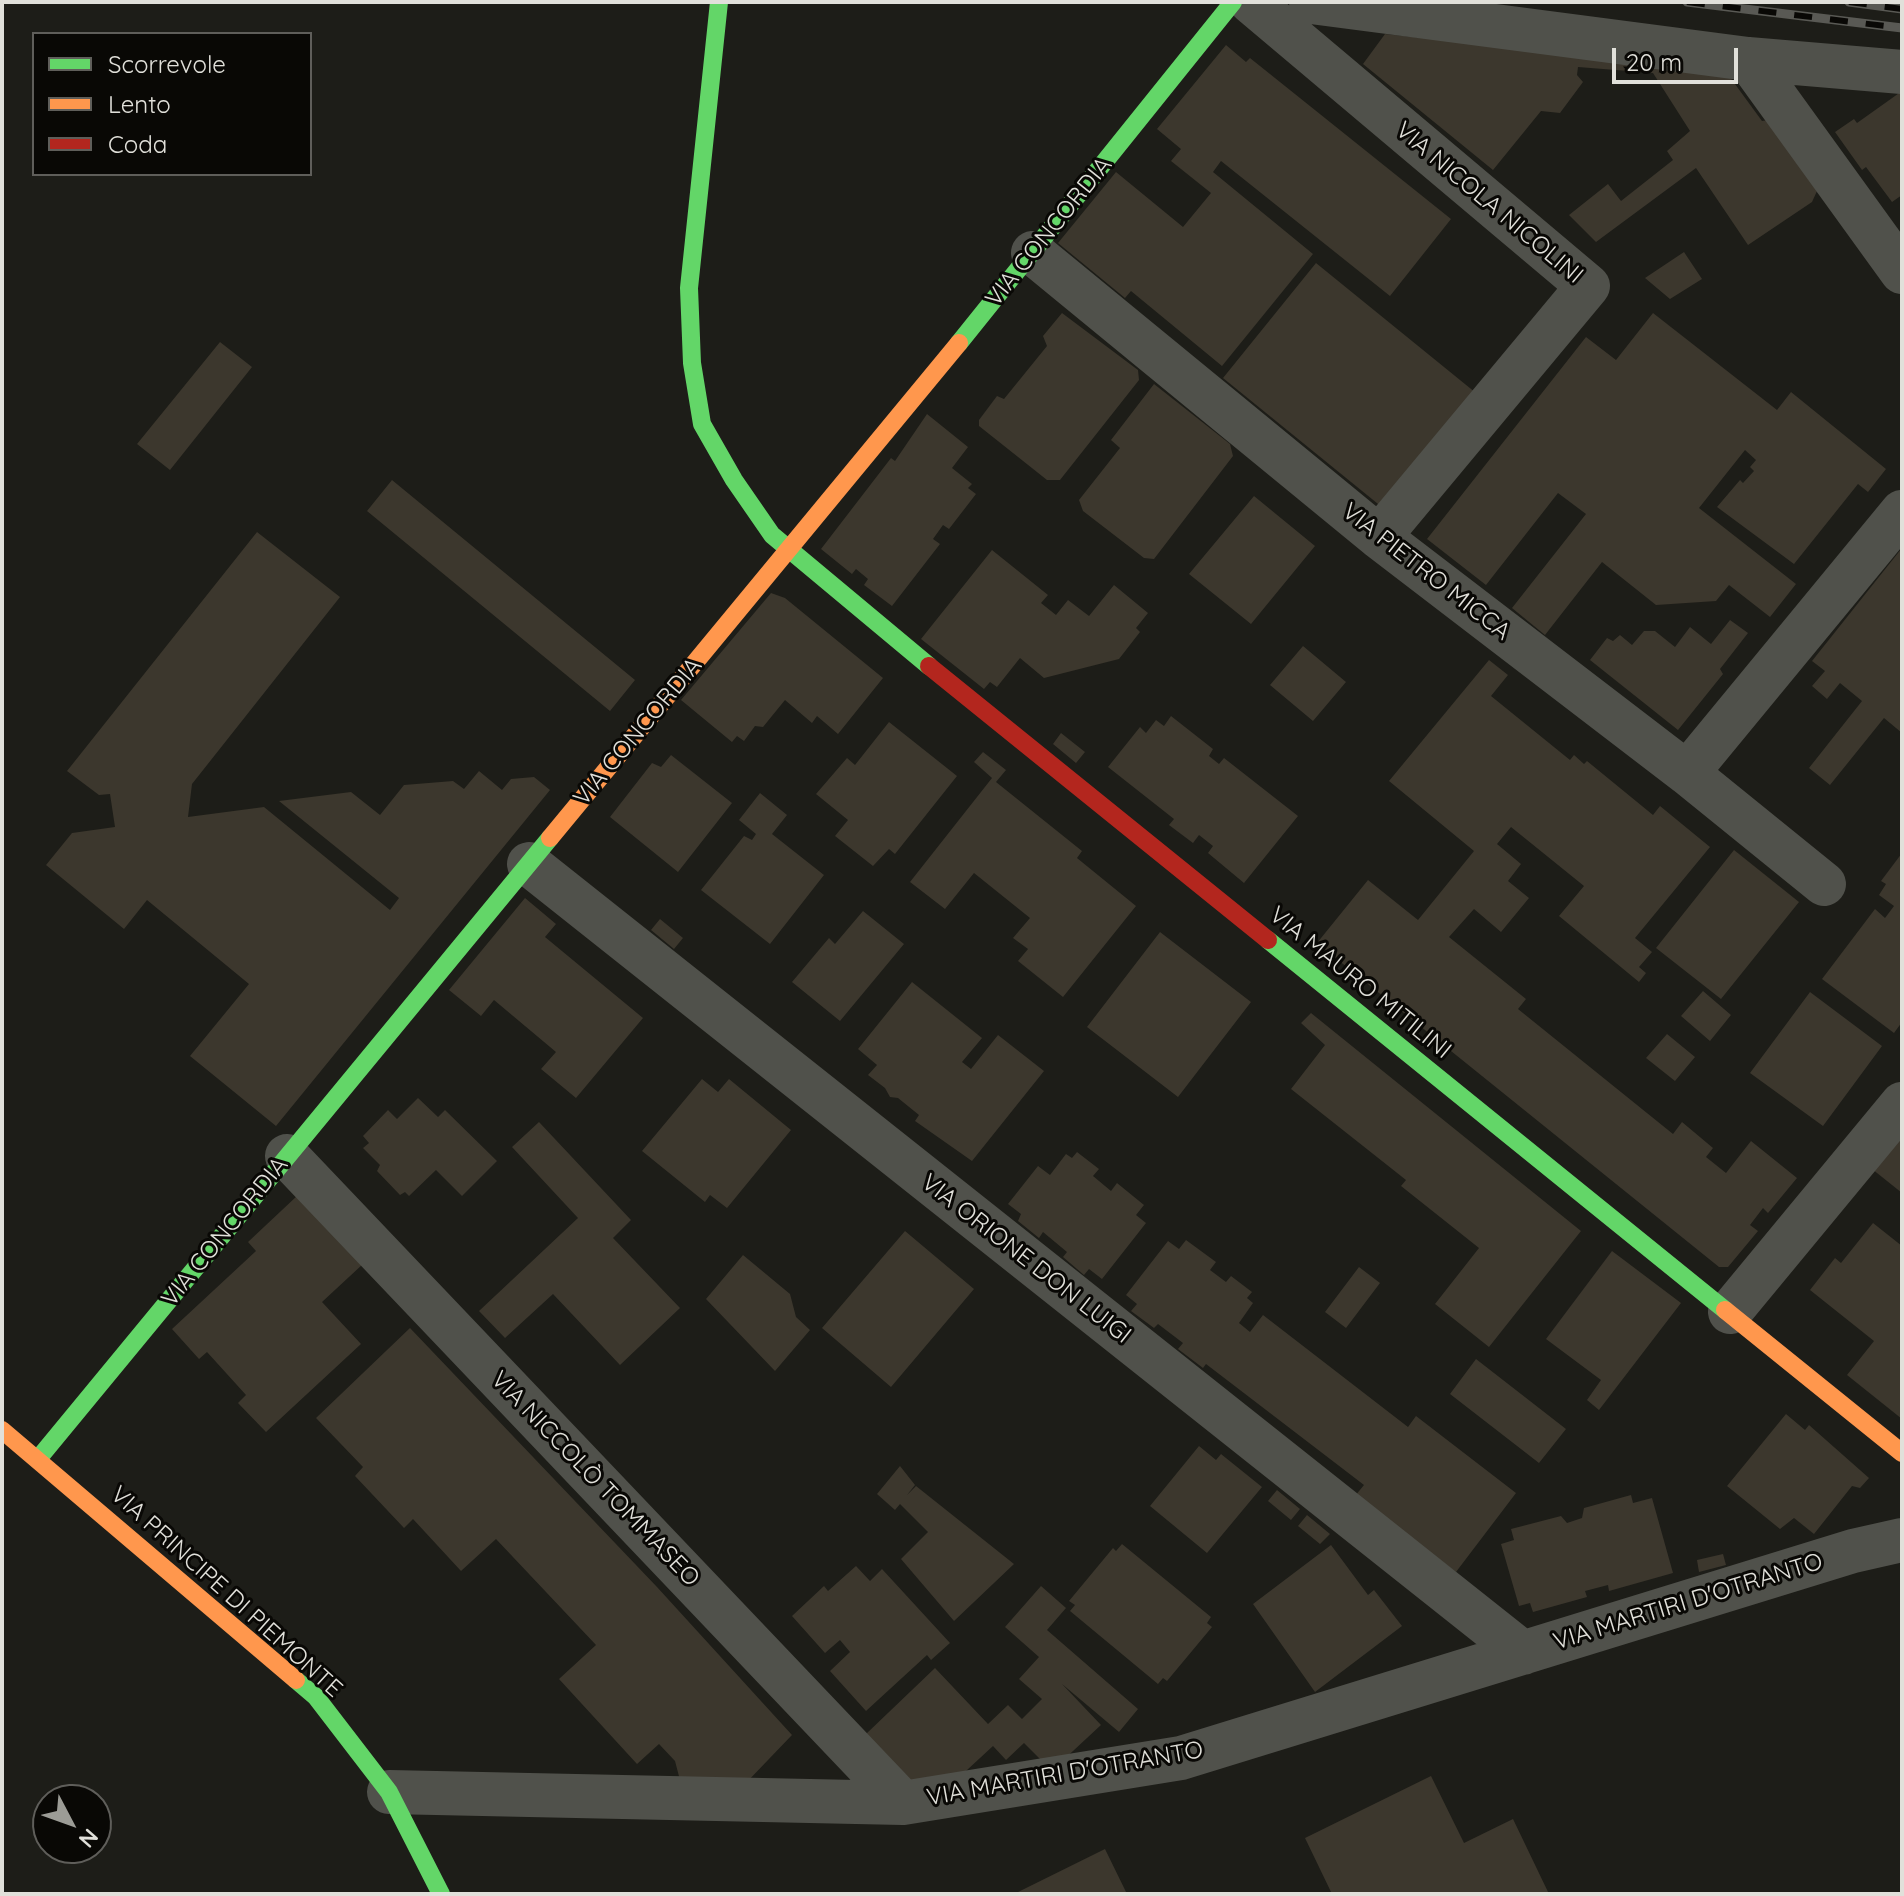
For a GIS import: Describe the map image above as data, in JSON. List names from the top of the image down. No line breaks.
{"streets":{"street":["VIA NICOLA NICOLINI","VIA CONCORDIA","VIA PIETRO MICCA","VIA MAURO MITILINI","VIA ORIONE DON LUIGI","VIA NICCOLÒ TOMMASEO","VIA PRINCIPE DI PIEMONTE","VIA MARTIRI D'OTRANTO"]},"crossings":[["VIA NICOLA NICOLINI","VIA PIETRO MICCA"],["VIA CONCORDIA","VIA PIETRO MICCA"],["VIA CONCORDIA","VIA MAURO MITILINI"],["VIA CONCORDIA","VIA ORIONE DON LUIGI"],["VIA CONCORDIA","VIA NICCOLÒ TOMMASEO"],["VIA CONCORDIA","VIA PRINCIPE DI PIEMONTE"],["VIA ORIONE DON LUIGI","VIA MARTIRI D'OTRANTO"],["VIA NICCOLÒ TOMMASEO","VIA MARTIRI D'OTRANTO"],["VIA PRINCIPE DI PIEMONTE","VIA MARTIRI D'OTRANTO"]],"legend":["Scorrevole","Lento","Coda"],"scale_bar":"20 m","north":"bottom right"}
